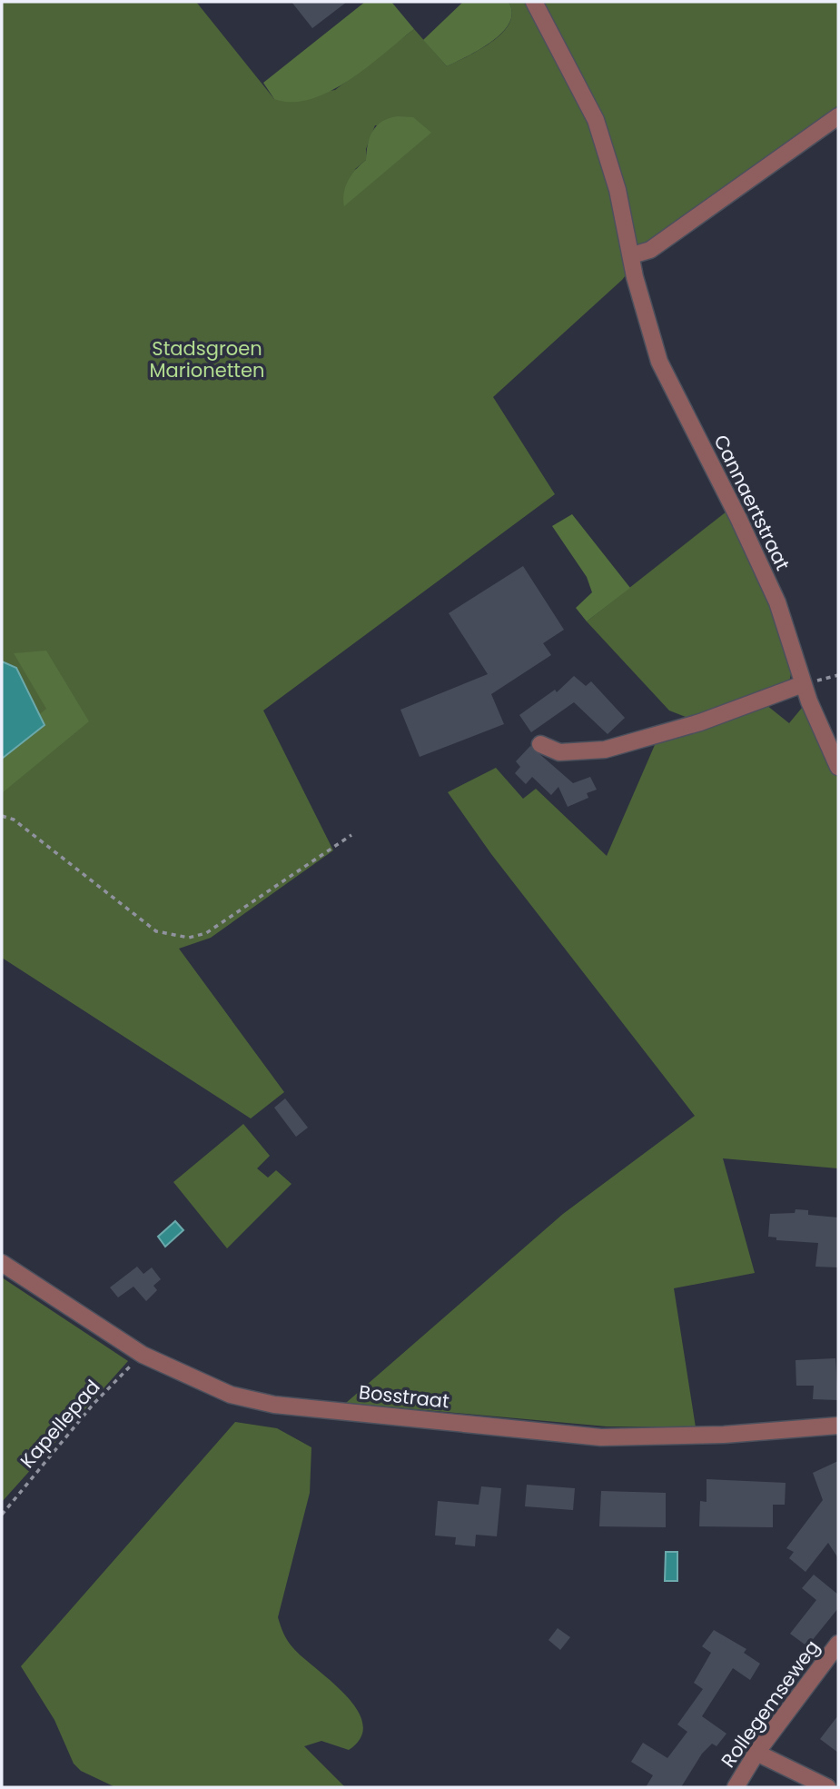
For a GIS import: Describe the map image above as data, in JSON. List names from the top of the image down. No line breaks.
{"streets":{"street":["Cannaertstraat","Bosstraat","Rollegemseweg"],"path":["Kapellepad"]},"crossings":[["Bosstraat","Kapellepad"]],"parks":["Stadsgroen Marionetten"]}
